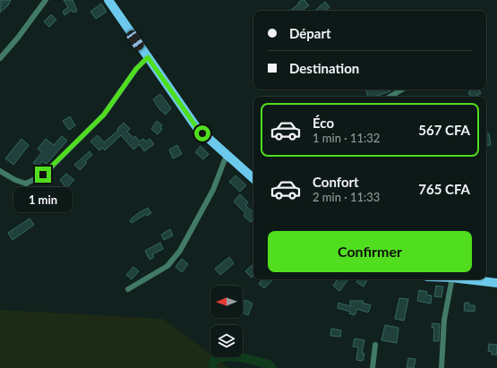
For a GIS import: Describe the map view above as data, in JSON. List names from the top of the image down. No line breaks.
{"north":"left","page":{"banner":["Départ","Destination"],"list":[{"name":"Éco","note":"1 min · 11:32","value":"567 CFA"},{"name":"Confort","note":"2 min · 11:33","value":"765 CFA"}],"bubble":"1 min","buttons":"Confirmer"}}
